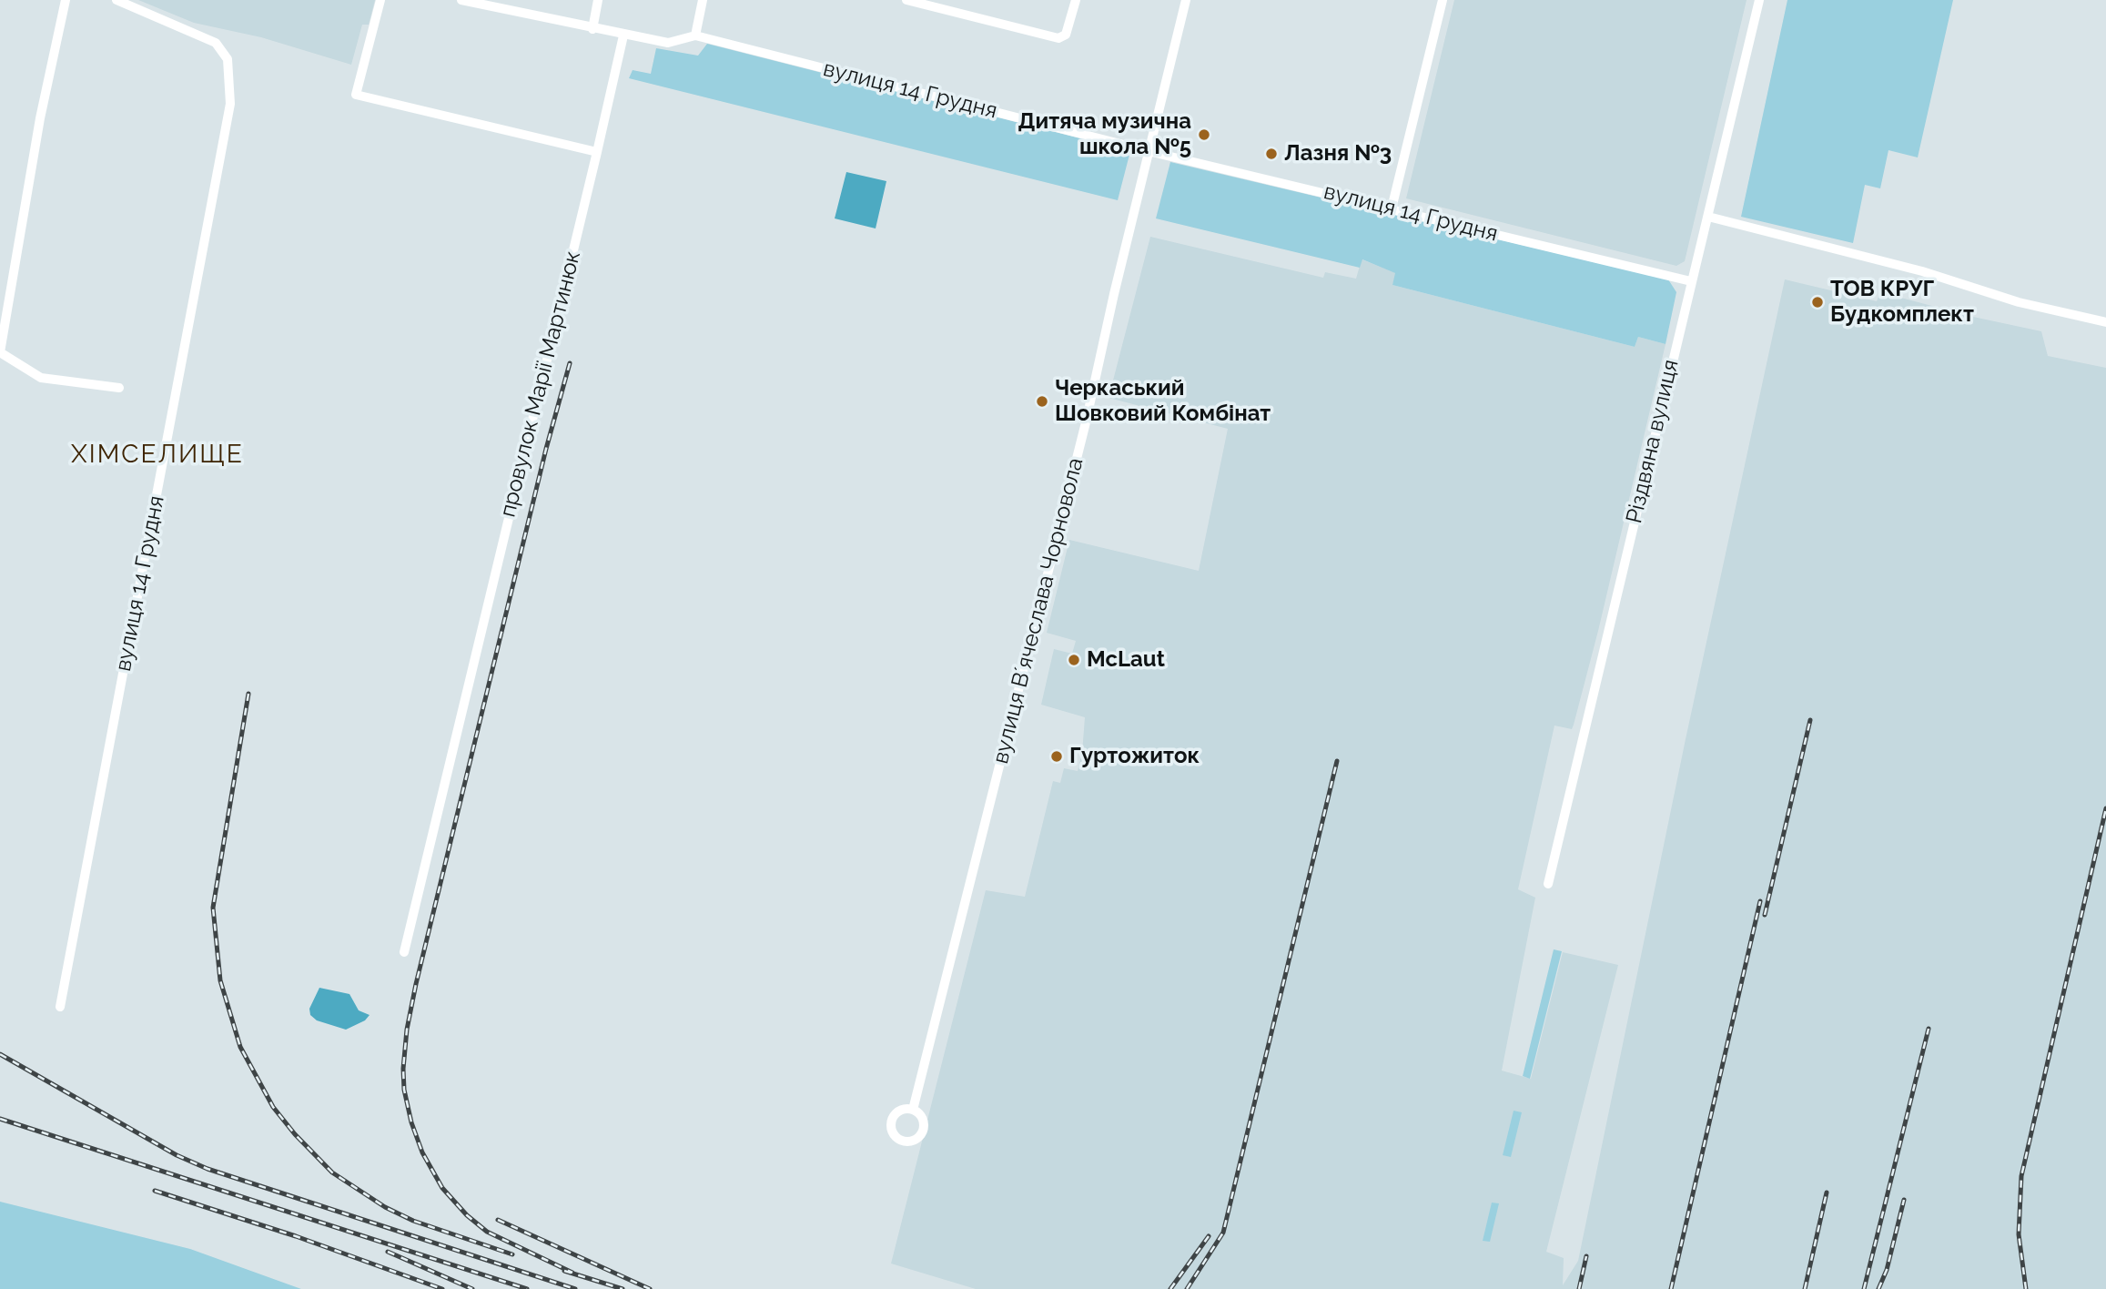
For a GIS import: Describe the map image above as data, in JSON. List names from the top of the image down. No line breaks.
{"streets":{"street":["вулиця 14 Грудня","провулок Марії Мартинюк","Різдвяна вулиця","вулиця Вʼячеслава Чорновола"]},"crossings":[["вулиця 14 Грудня","провулок Марії Мартинюк"],["вулиця 14 Грудня","Різдвяна вулиця"],["вулиця 14 Грудня","вулиця Вʼячеслава Чорновола"]],"districts":["ХІМСЕЛИЩЕ"],"places":["Дитяча музична школа №5","Лазня №3","ТОВ КРУГ Будкомплект","Черкаський Шовковий Комбінат","McLaut","Гуртожиток"]}
